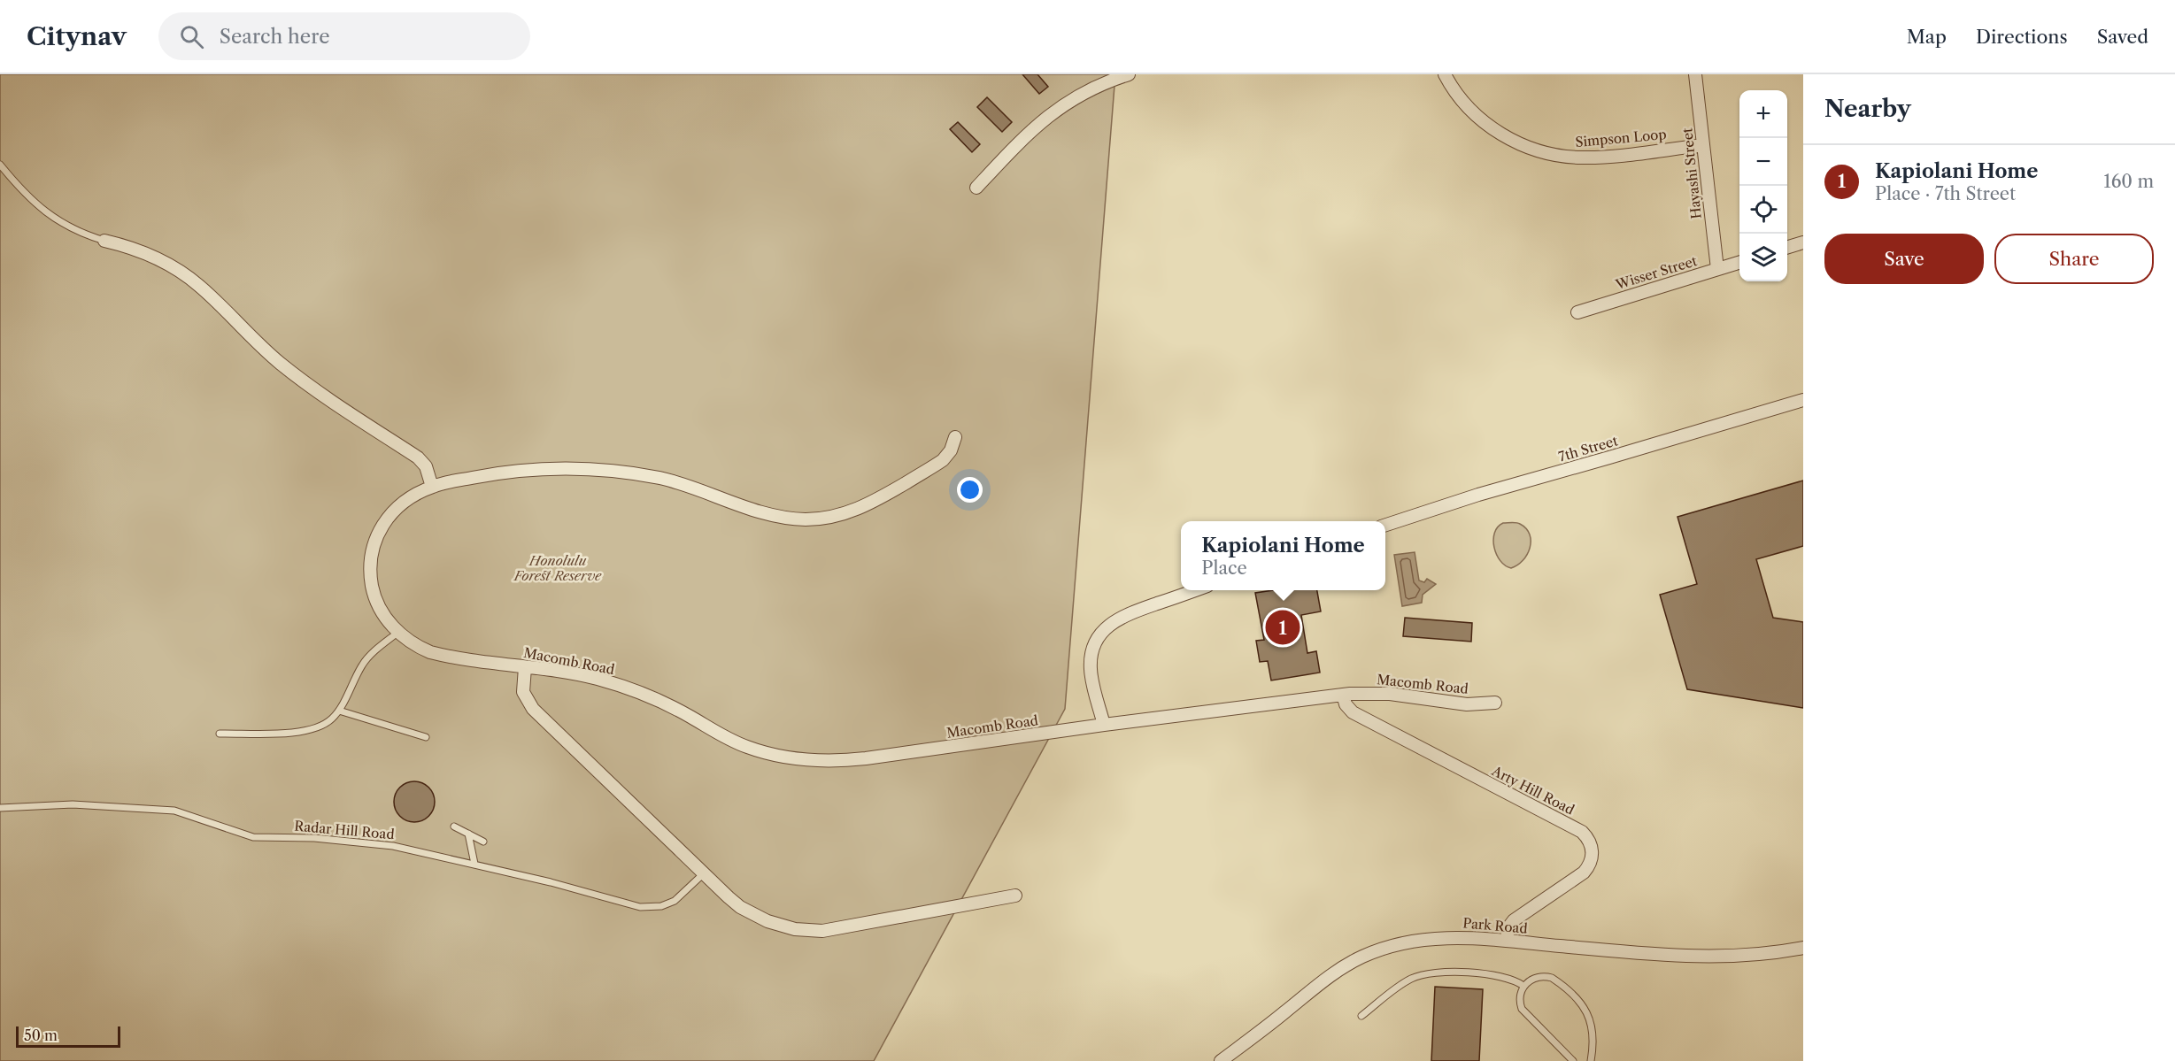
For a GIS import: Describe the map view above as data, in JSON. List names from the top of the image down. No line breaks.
{"streets":{"street":["Simpson Loop","Hayashi Street","Wisser Street","7th Street","Macomb Road","Arty Hill Road","Park Road"],"lane":["Radar Hill Road"]},"crossings":[["Simpson Loop","Hayashi Street"],["Hayashi Street","Wisser Street"],["Macomb Road","Arty Hill Road"],["Arty Hill Road","Park Road"]],"parks":["Honolulu Forest Reserve"],"scale_bar":"50 m","page":{"header":"Citynav","search":"Search here","nav":["Map","Directions","Saved"],"heading":"Nearby","map_buttons":["+","−"],"list":[{"mark":"1","name":"Kapiolani Home","note":"Place · 7th Street","value":"160 m"}],"buttons":["Save","Share"],"popup":["Kapiolani Home","Place"],"pins":"1","scale":"50 m"}}
